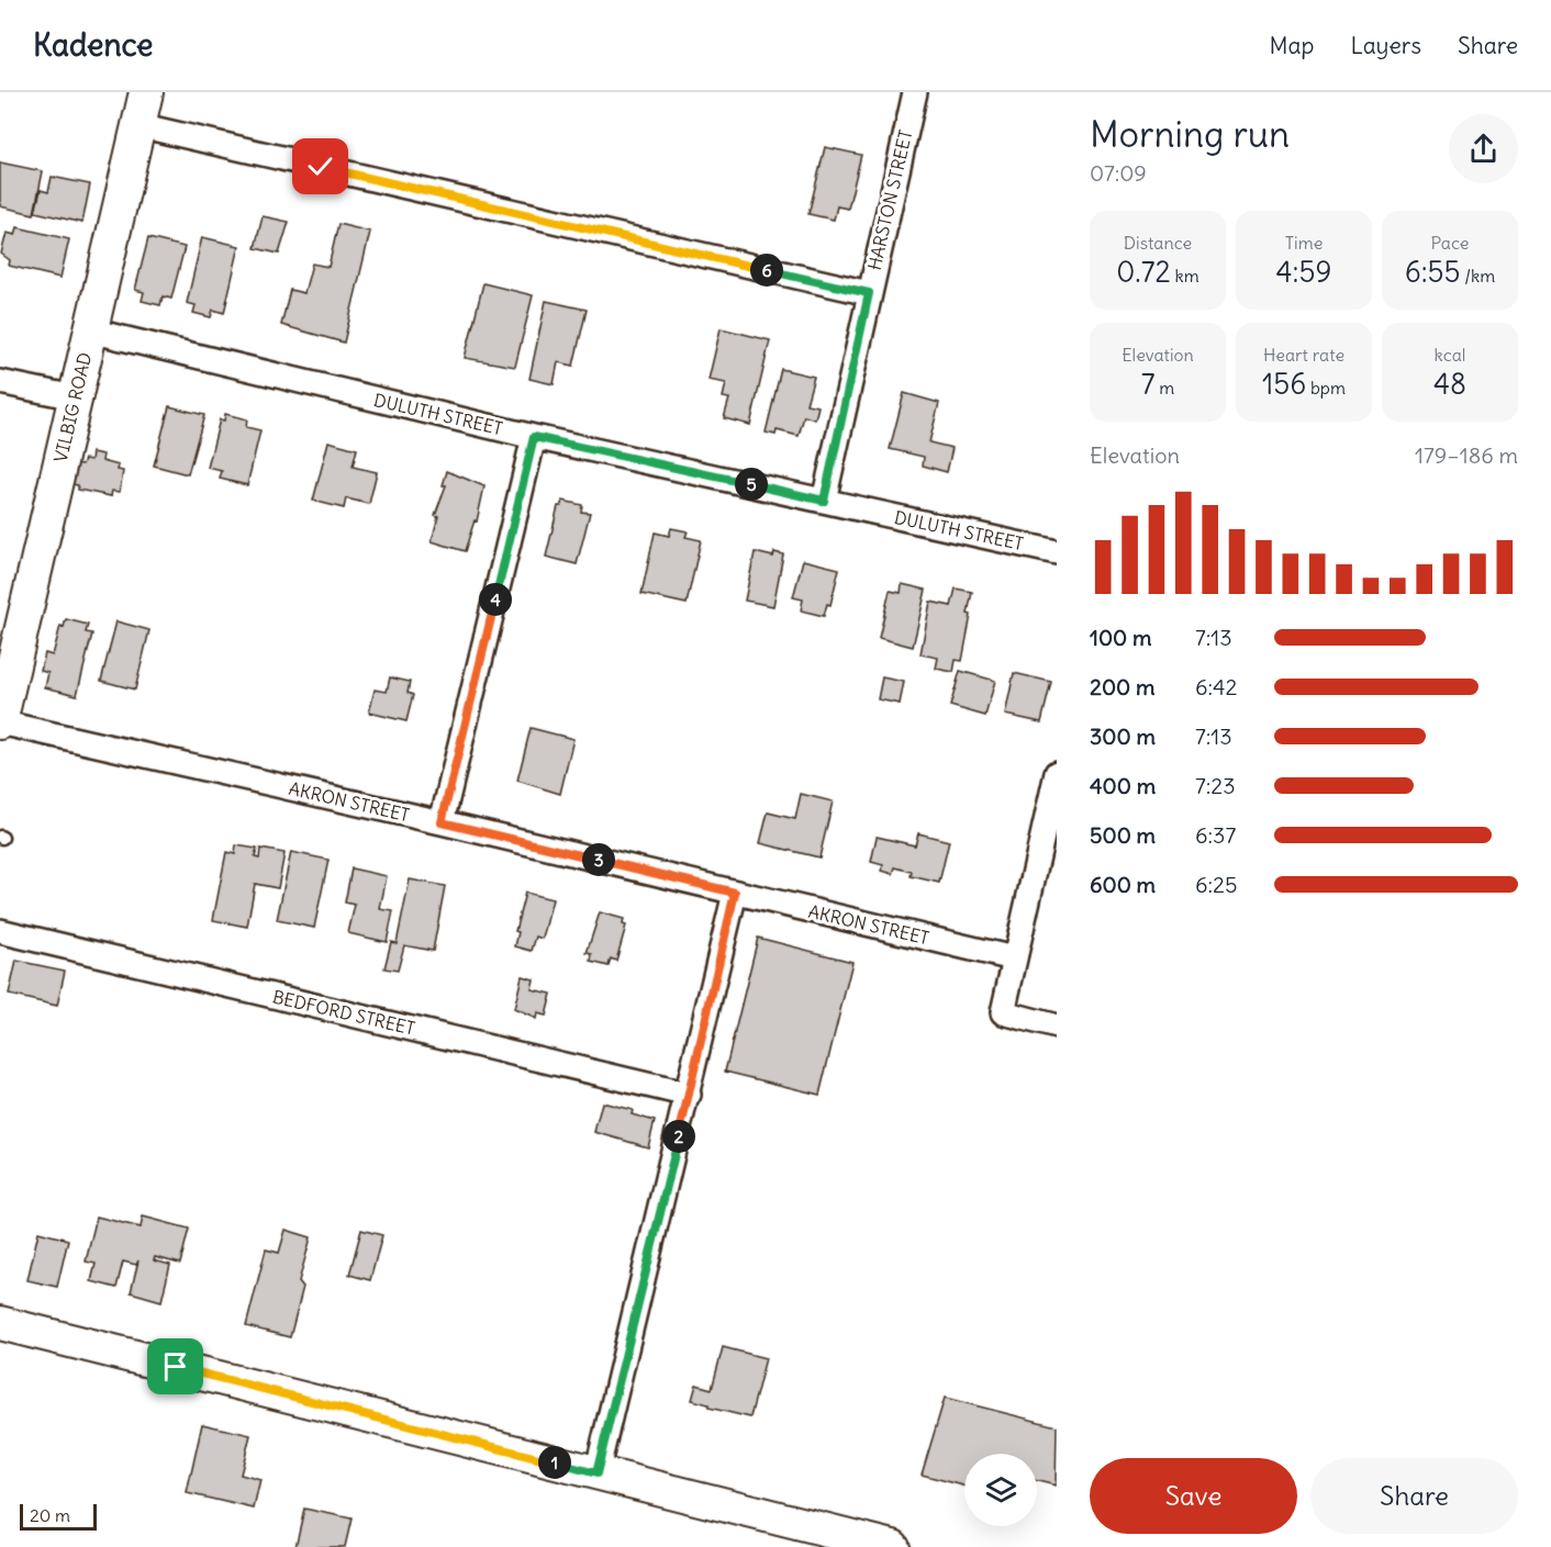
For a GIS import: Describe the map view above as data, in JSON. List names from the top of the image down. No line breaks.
{"streets":{"main road":["VILBIG ROAD"],"street":["HARSTON STREET","DULUTH STREET","AKRON STREET","BEDFORD STREET"]},"crossings":[["HARSTON STREET","DULUTH STREET"],["VILBIG ROAD","DULUTH STREET"],["VILBIG ROAD","AKRON STREET"]],"scale_bar":"20 m","page":{"header":"Kadence","nav":["Map","Layers","Share"],"heading":["Morning run","07:09"],"stats":[["Distance","0.72 km"],["Time","4:59"],["Pace","6:55 /km"],["Elevation","7 m"],["Heart rate","156 bpm"],["kcal","48"]],"pins":["6","5","4","3","2","1"],"chart":["Elevation","179–186 m"],"list":[{"name":"100 m","note":"7:13"},{"name":"200 m","note":"6:42"},{"name":"300 m","note":"7:13"},{"name":"400 m","note":"7:23"},{"name":"500 m","note":"6:37"},{"name":"600 m","note":"6:25"}],"buttons":["Save","Share"],"scale":"20 m"}}
